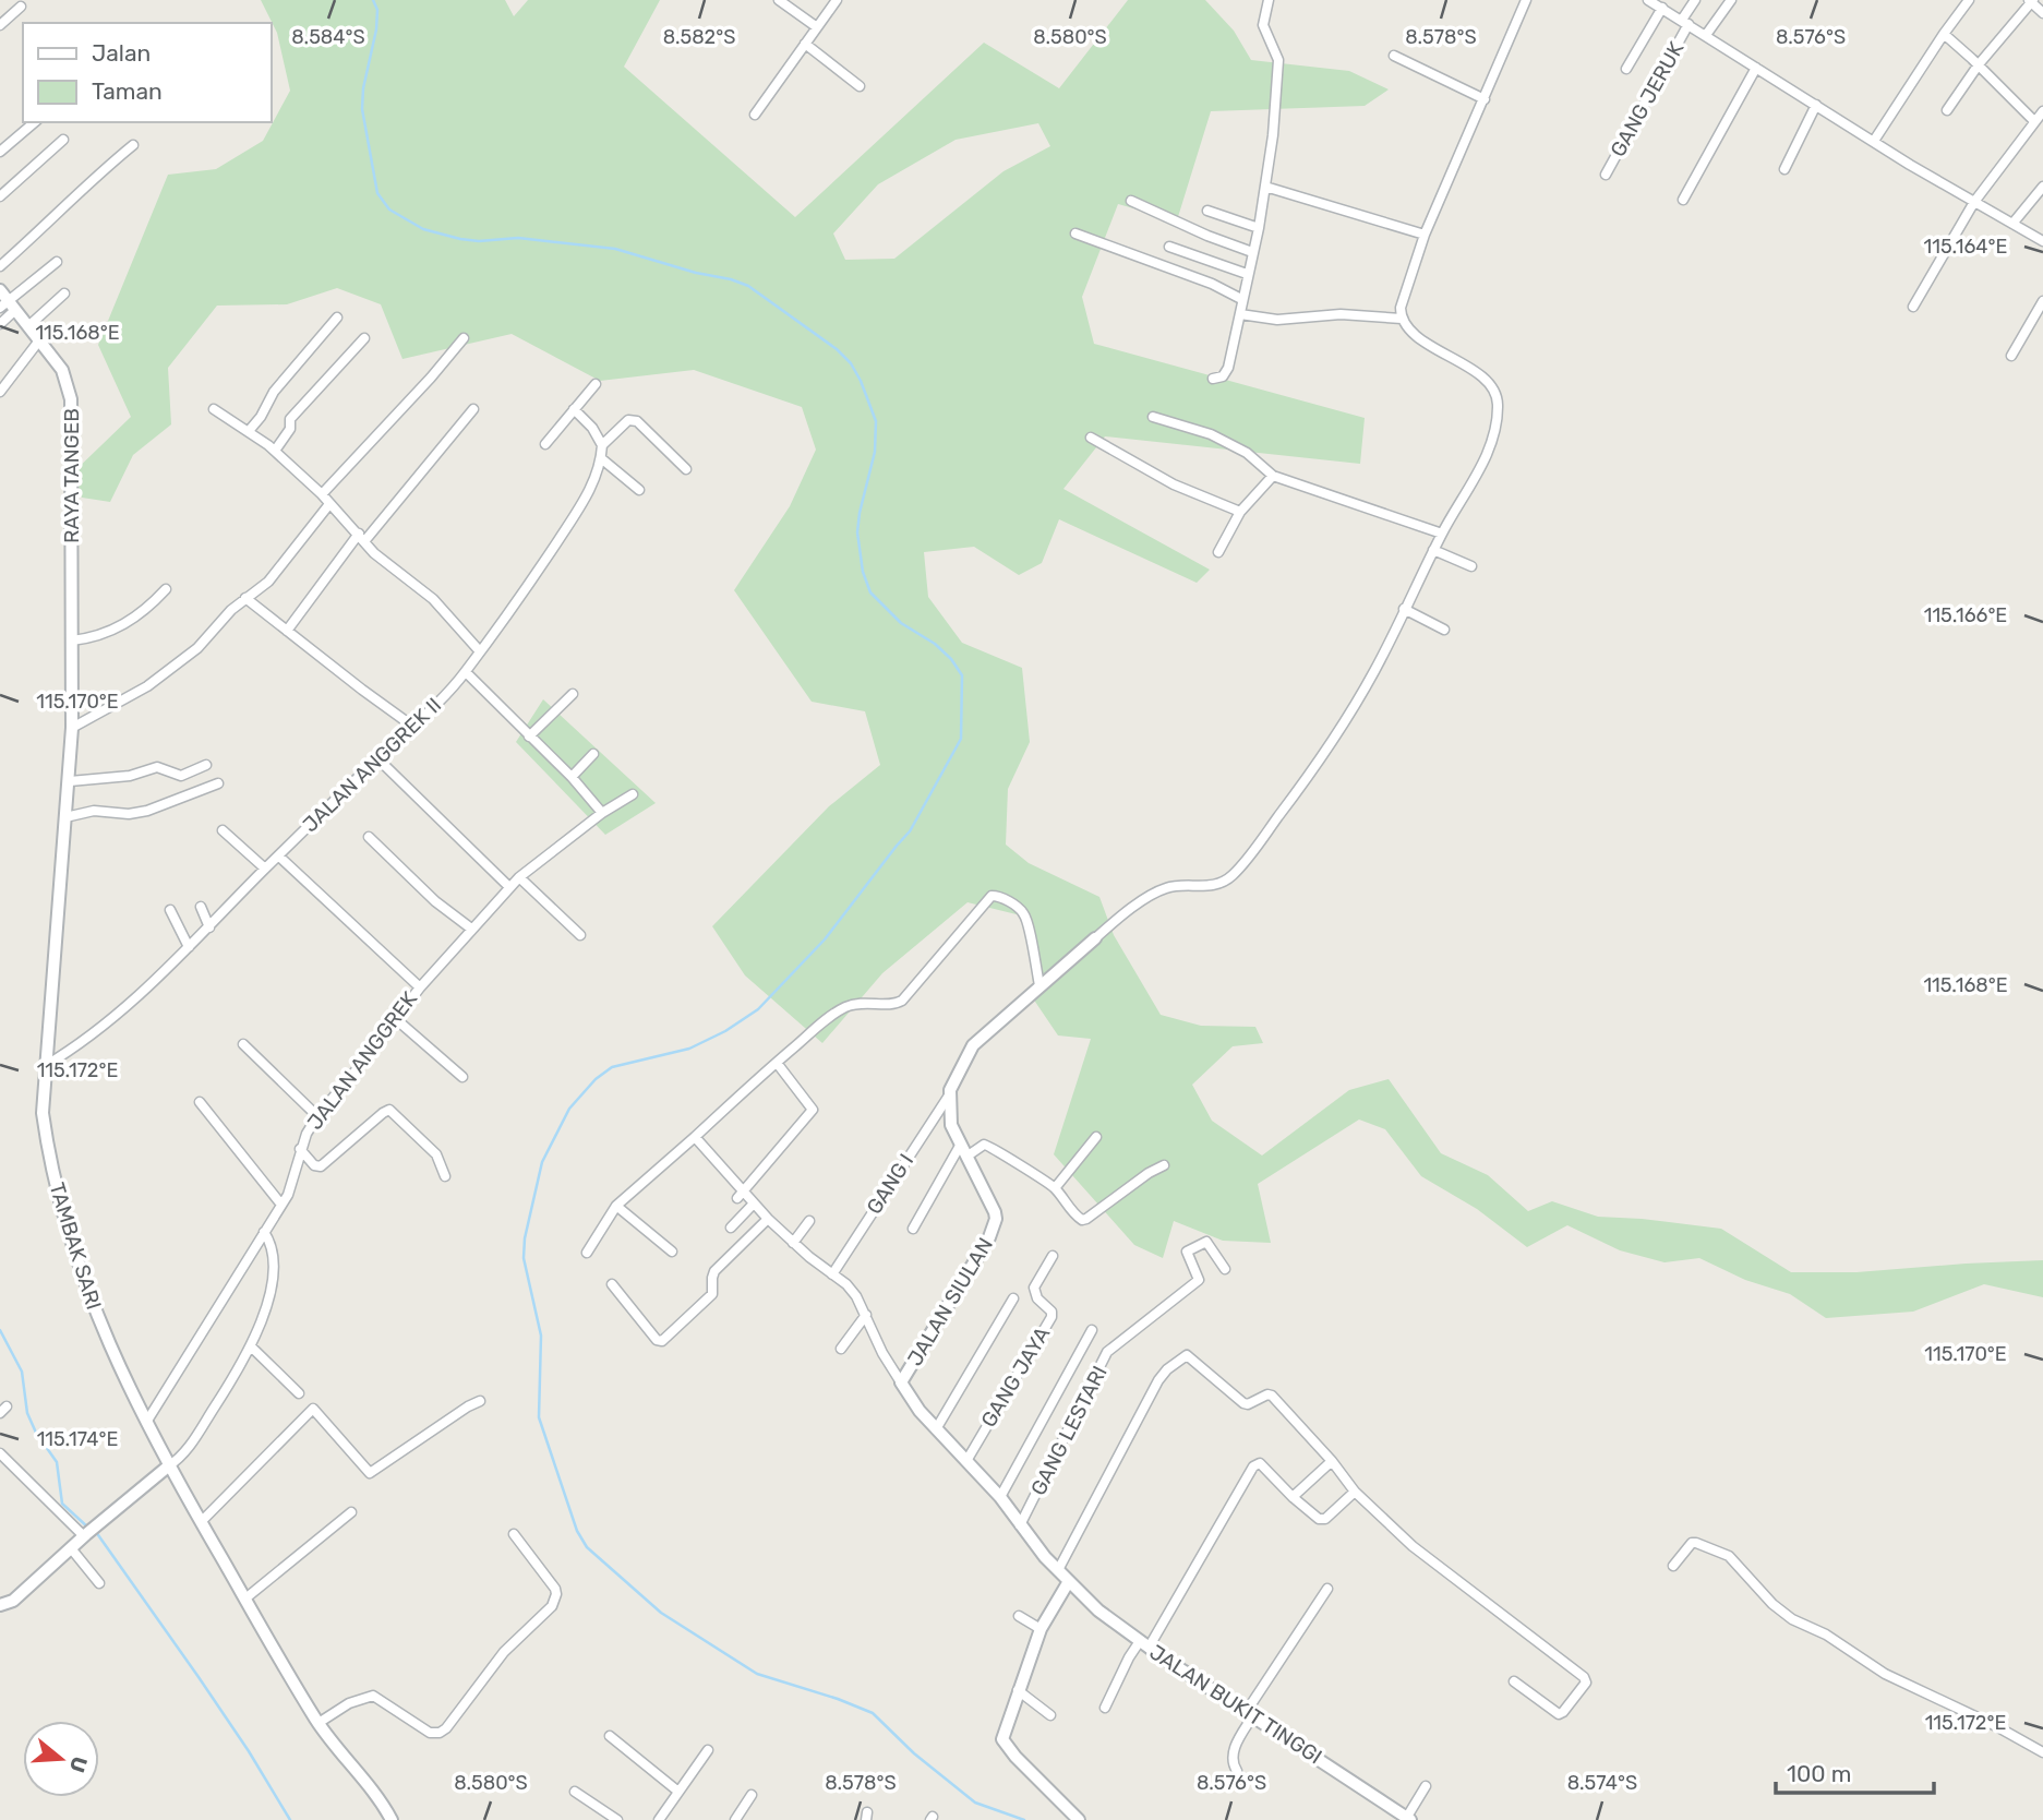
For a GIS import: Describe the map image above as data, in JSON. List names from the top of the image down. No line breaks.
{"streets":{"street":["GANG JERUK","RAYA TANGEB","JALAN ANGGREK II","JALAN ANGGREK","GANG I","TAMBAK SARI","JALAN SIULAN","GANG JAYA","GANG LESTARI","JALAN BUKIT TINGGI"]},"crossings":[["RAYA TANGEB","TAMBAK SARI"],["JALAN ANGGREK II","JALAN ANGGREK"],["JALAN ANGGREK II","TAMBAK SARI"],["JALAN ANGGREK","TAMBAK SARI"],["GANG I","JALAN SIULAN"],["JALAN SIULAN","GANG JAYA"],["JALAN SIULAN","GANG LESTARI"],["JALAN SIULAN","JALAN BUKIT TINGGI"]],"legend":["Jalan","Taman"],"scale_bar":"100 m","north":"right","coordinates":["8.584°S","8.582°S","8.580°S","8.578°S","8.576°S","115.164°E","115.168°E","115.166°E","115.170°E","115.172°E","115.174°E","8.574°S"]}
